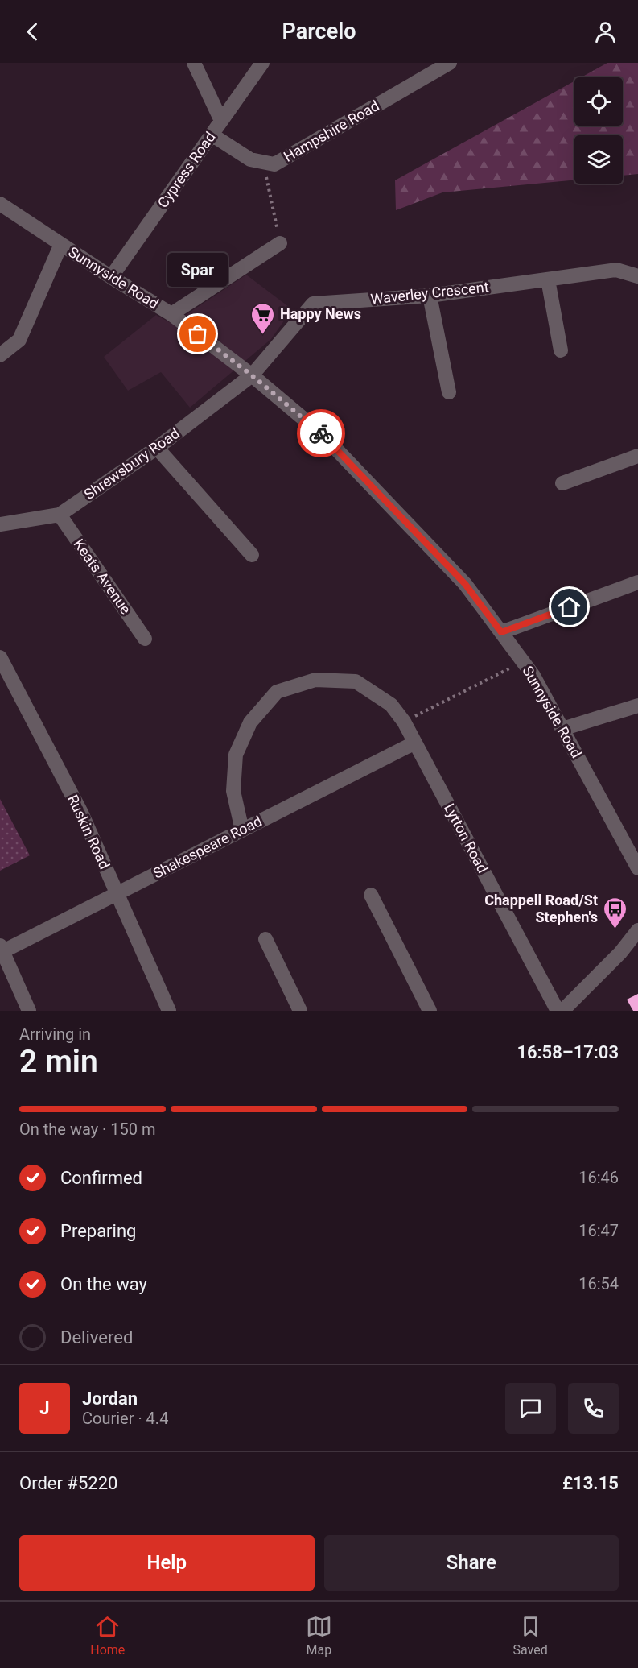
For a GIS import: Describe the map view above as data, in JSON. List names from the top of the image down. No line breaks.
{"streets":{"street":["Hampshire Road","Cypress Road","Sunnyside Road","Waverley Crescent","Shrewsbury Road","Keats Avenue","Ruskin Road","Lytton Road","Shakespeare Road"]},"crossings":[["Hampshire Road","Cypress Road"],["Cypress Road","Sunnyside Road"],["Sunnyside Road","Waverley Crescent"],["Sunnyside Road","Shrewsbury Road"],["Waverley Crescent","Shrewsbury Road"],["Shrewsbury Road","Keats Avenue"],["Ruskin Road","Shakespeare Road"],["Lytton Road","Shakespeare Road"]],"places":{"other":["Spar"],"supermarket":["Happy News"],"bus stop":["Chappell Road/St Stephen's"]},"page":{"header":"Parcelo","bubble":"Spar","heading":["2 min","Arriving in","16:58–17:03"],"panel":["Jordan","Courier · 4.4","Order #5220","£13.15"],"bar":"On the way · 150 m","list":[["Confirmed","16:46"],["Preparing","16:47"],["On the way","16:54"],"Delivered"],"round":"J","buttons":["Help","Share"],"tabs":["Home","Map","Saved"]}}
